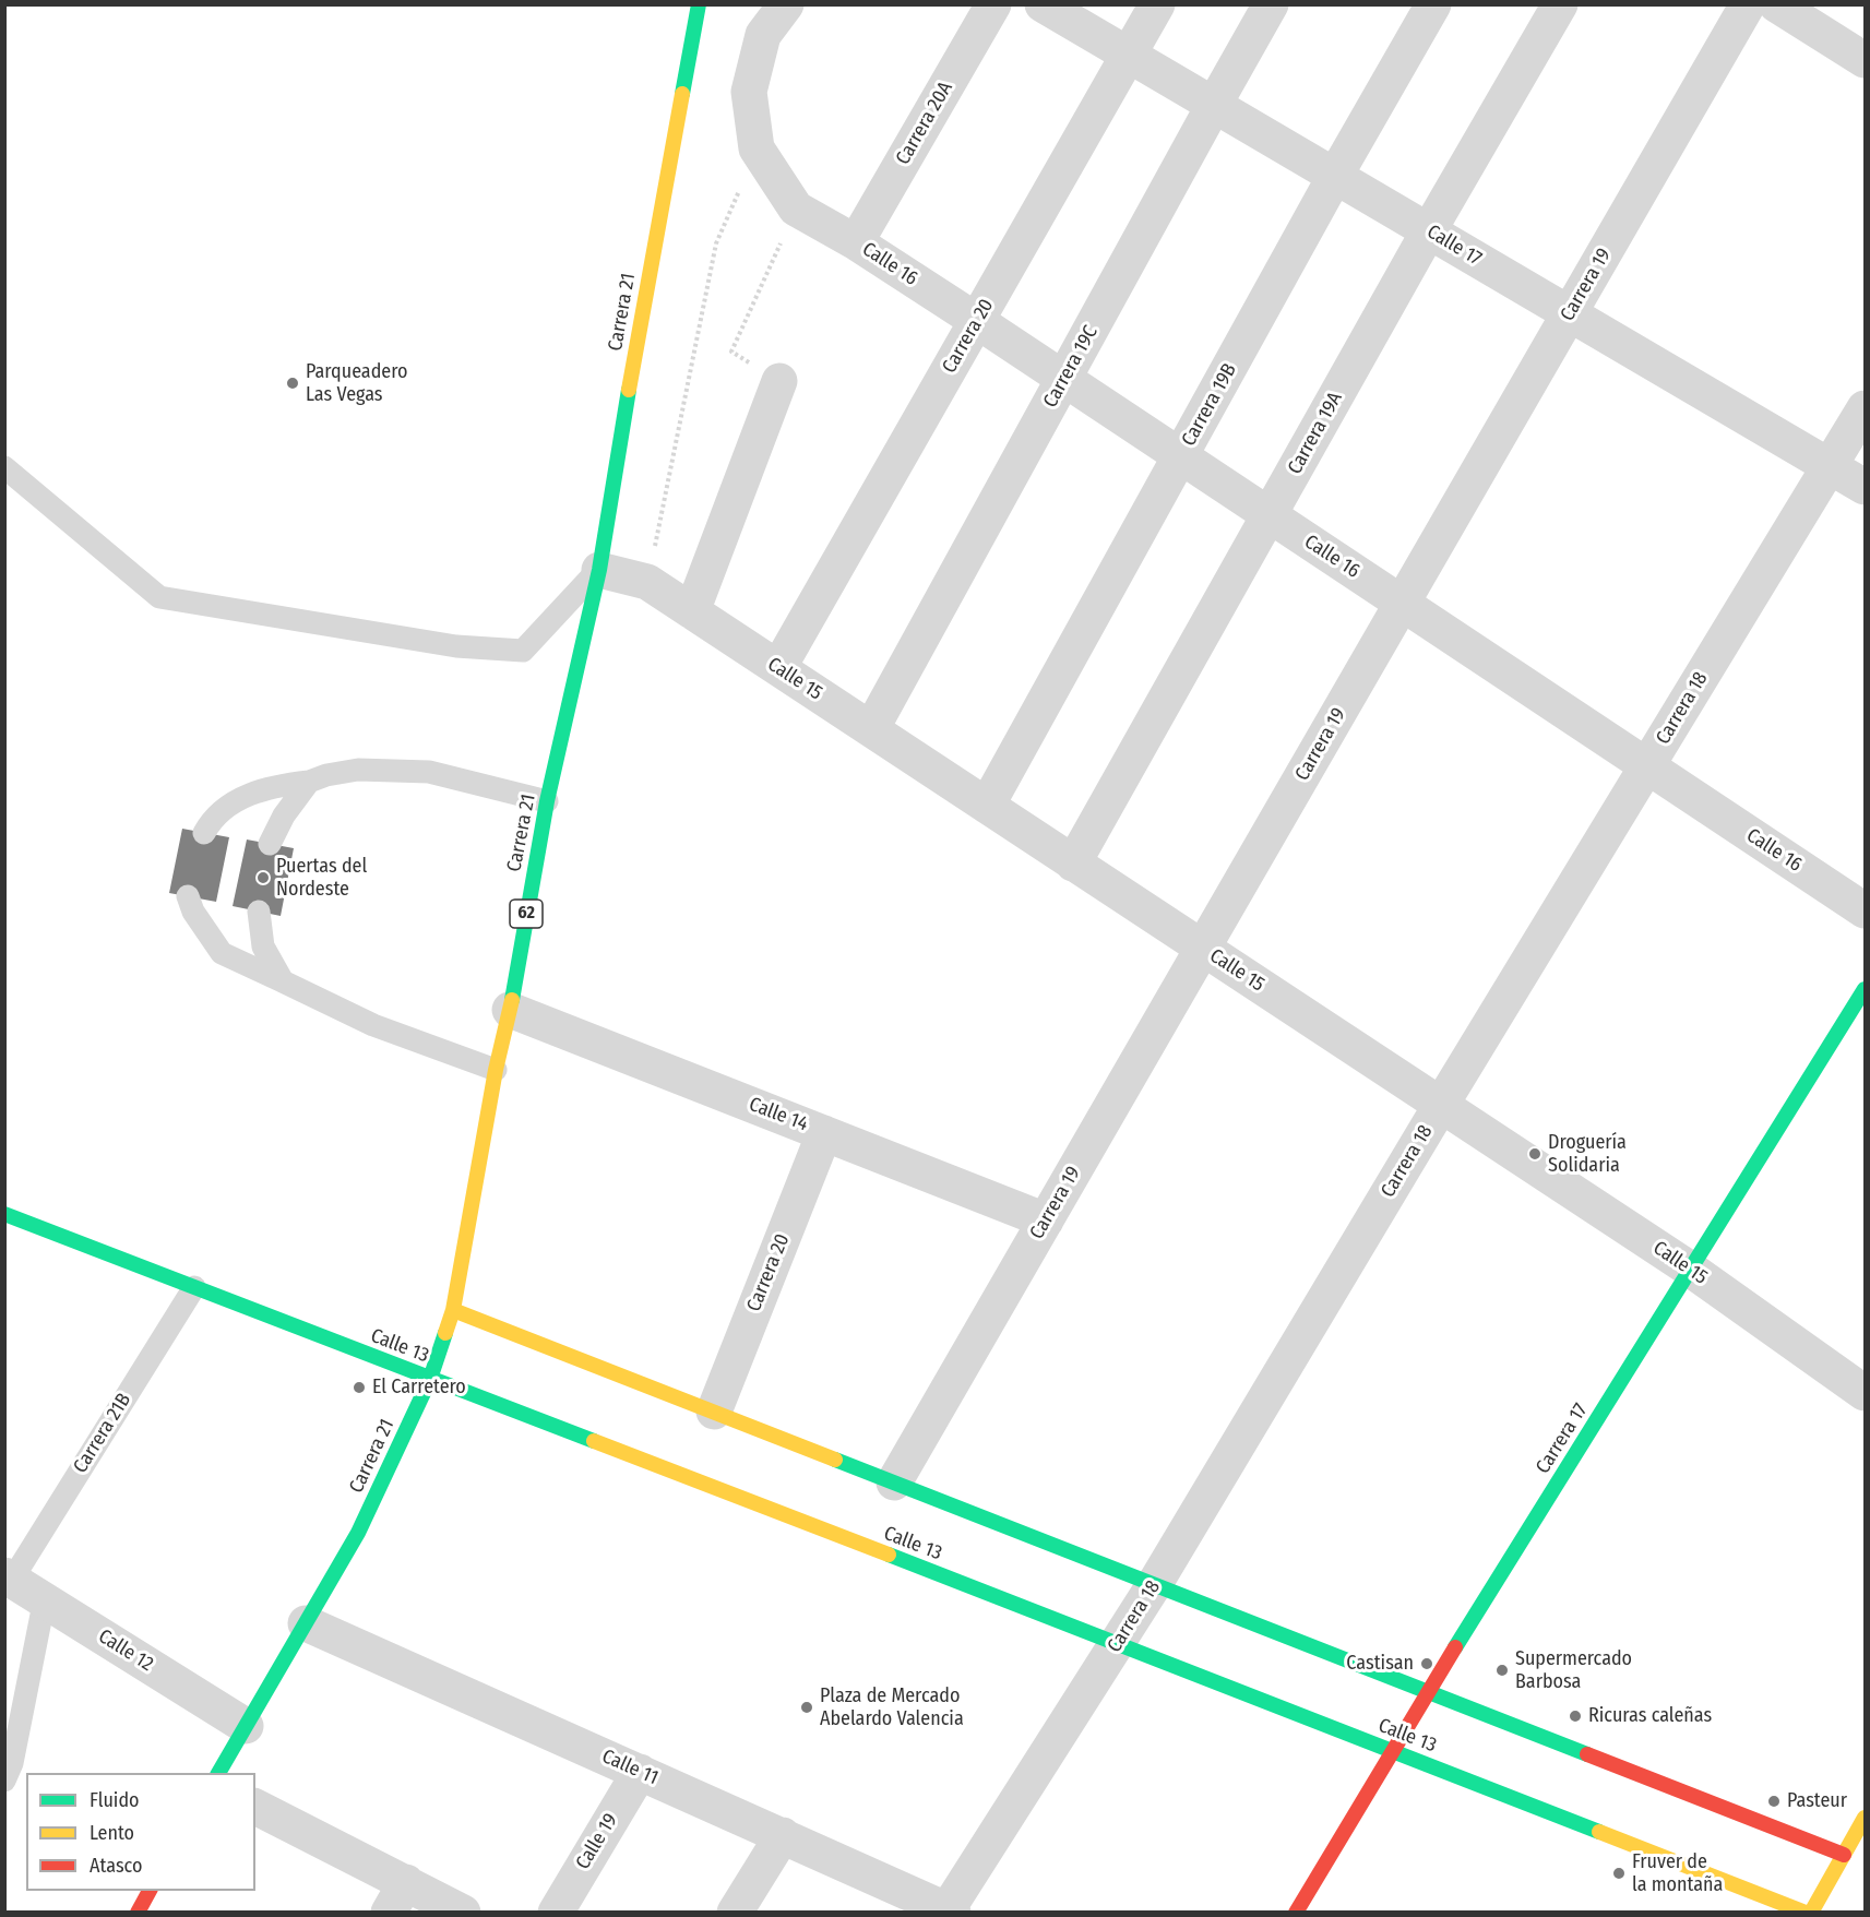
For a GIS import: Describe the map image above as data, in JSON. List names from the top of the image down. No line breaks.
{"streets":{"street":["Carrera 20A","Calle 17","Calle 16","Carrera 19","Carrera 21","Carrera 20","Carrera 19C","Carrera 19B","Carrera 19A","Calle 15","Carrera 18","62","Calle 14","Calle 13","Carrera 17","Calle 12","Calle 11","Calle 19"],"lane":["Carrera 21B"]},"crossings":[["Carrera 20A","Calle 16"],["Calle 17","Carrera 19"],["Calle 17","Carrera 20"],["Calle 17","Carrera 19C"],["Calle 17","Carrera 19B"],["Calle 17","Carrera 19A"],["Calle 17","Carrera 18"],["Calle 16","Carrera 19"],["Calle 16","Carrera 20"],["Calle 16","Carrera 19C"],["Calle 16","Carrera 19B"],["Calle 16","Carrera 19A"],["Calle 16","Carrera 18"],["Carrera 19","Calle 15"],["Carrera 19","Calle 14"],["Carrera 21","Calle 15"],["Carrera 21","Calle 14"],["Carrera 21","Calle 13"],["Carrera 21","Calle 12"],["Carrera 21","Calle 11"],["Carrera 20","Calle 15"],["Carrera 20","Calle 14"],["Carrera 19C","Calle 15"],["Carrera 19B","Calle 15"],["Carrera 19A","Calle 15"],["Calle 15","Carrera 18"],["Calle 15","Carrera 17"],["Carrera 18","Calle 13"],["Carrera 18","Calle 11"],["Calle 13","Carrera 21B"],["Calle 13","Carrera 17"],["Carrera 21B","Calle 12"],["Calle 11","Calle 19"]],"places":["Parqueadero Las Vegas","Puertas del Nordeste","Droguería Solidaria","El Carretero","Castisan","Supermercado Barbosa","Plaza de Mercado Abelardo Valencia","Ricuras caleñas","Pasteur","Fruver de la montaña"],"legend":["Fluido","Lento","Atasco"]}
